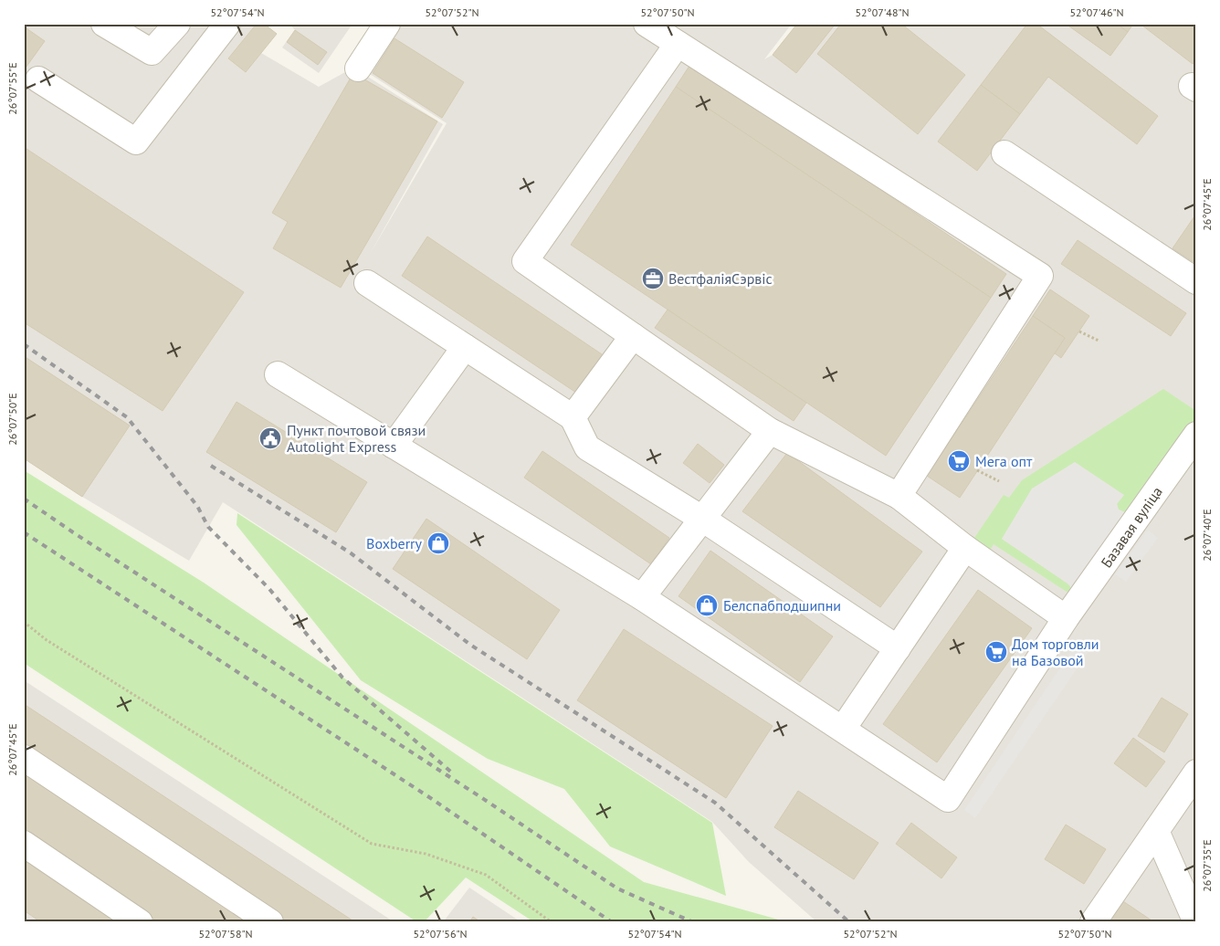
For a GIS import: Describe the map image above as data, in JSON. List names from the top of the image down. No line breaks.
{"streets":{"street":["Базавая вуліца"]},"places":{"office":["ВестфаліяСэрвіс"],"public building":["Пункт почтовой связи Autolight Express"],"supermarket":["Мега опт","Дом торговли на Базовой"],"shop":["Boxberry","Белспабподшипни"]},"coordinates":["52°07'54\"N","52°07'52\"N","52°07'50\"N","52°07'48\"N","52°07'46\"N","26°07'55\"E","26°07'45\"E","26°07'50\"E","26°07'40\"E","26°07'35\"E","52°07'58\"N","52°07'56\"N"]}
